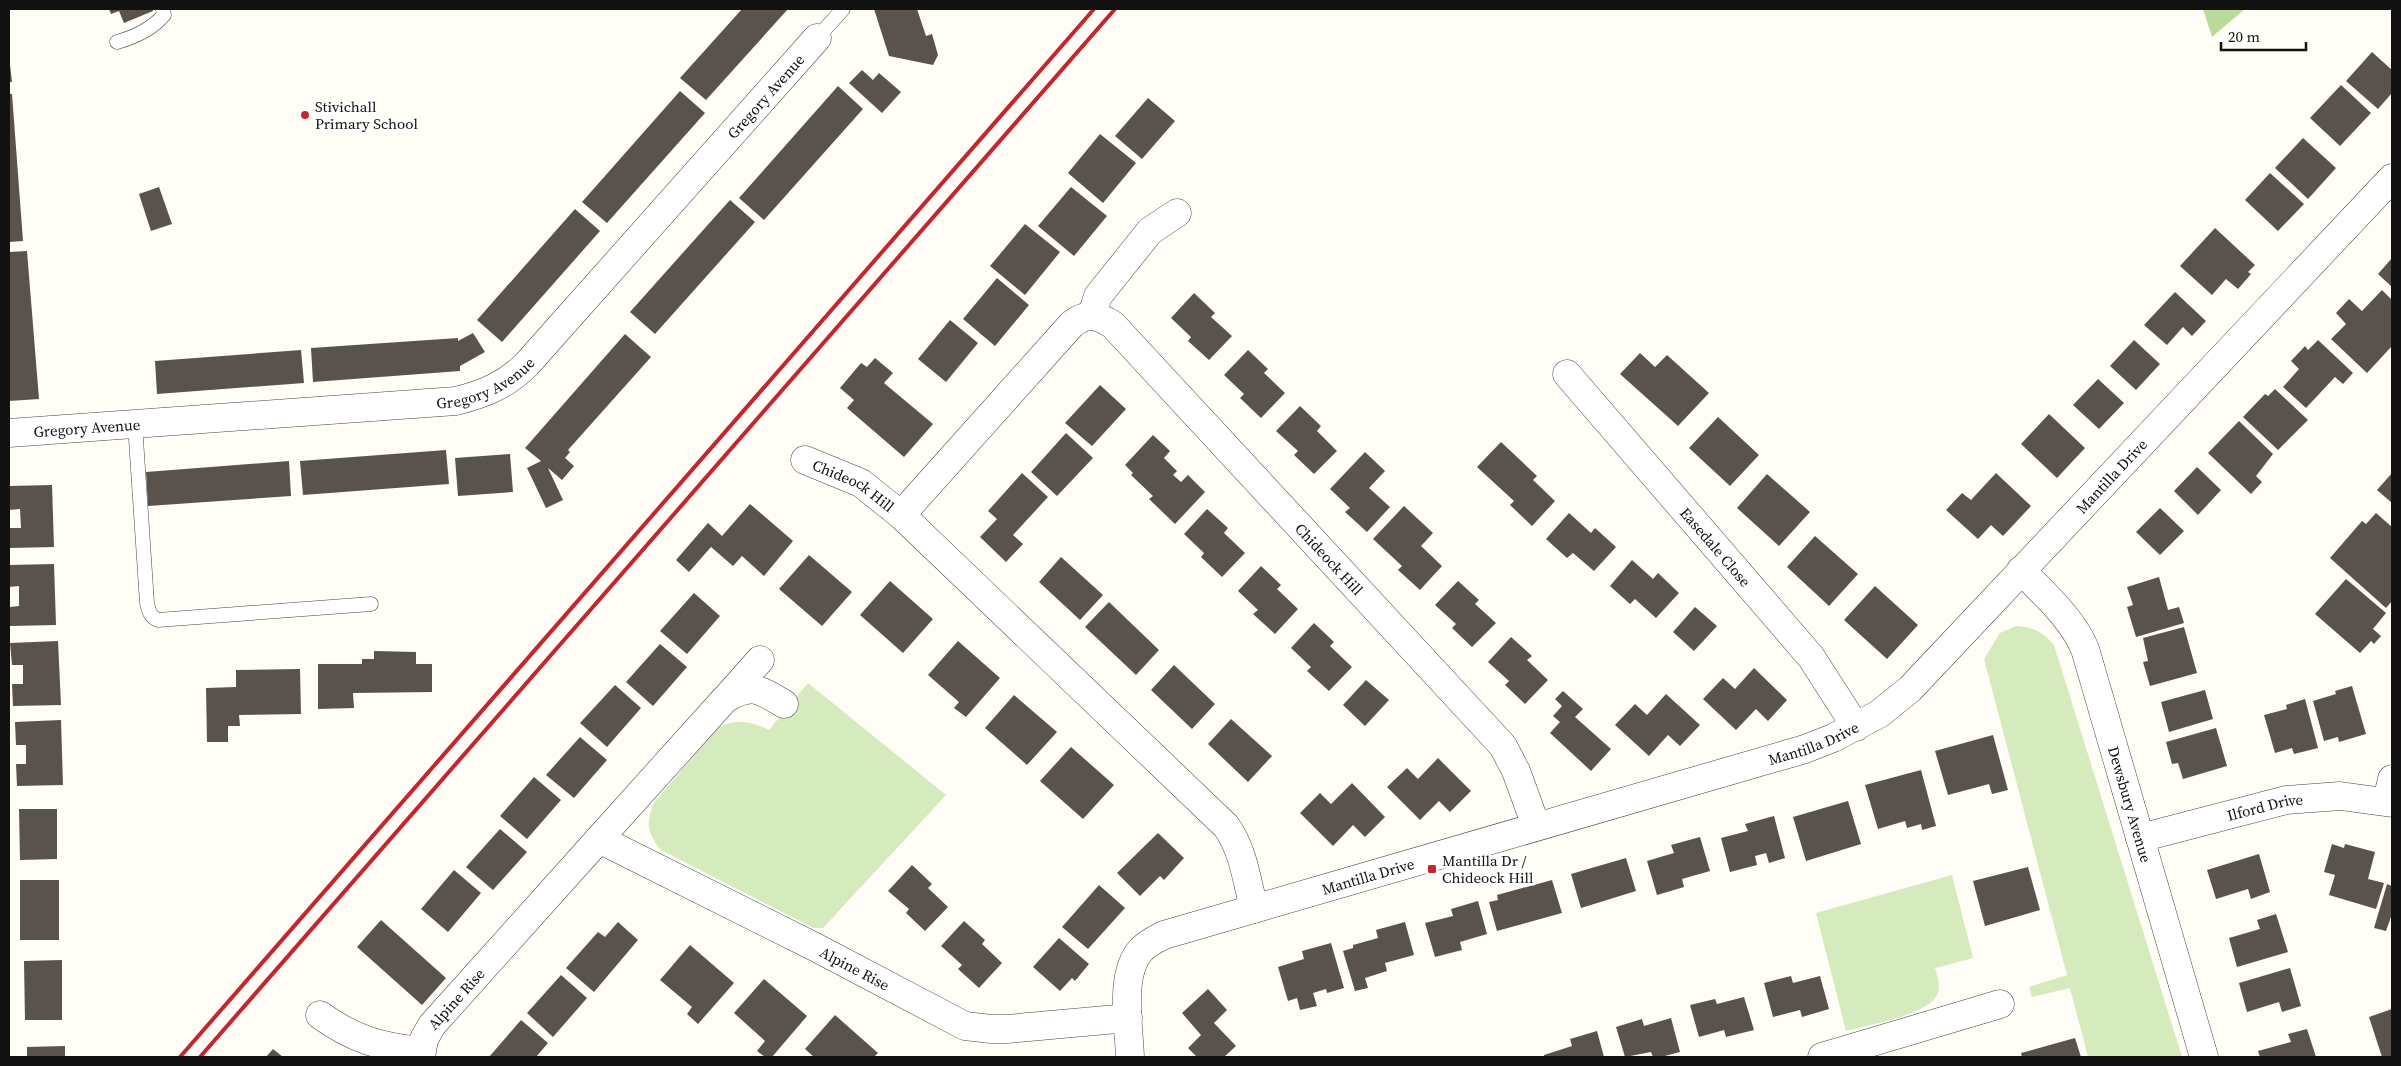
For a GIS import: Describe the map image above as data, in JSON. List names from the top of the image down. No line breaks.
{"streets":{"street":["Gregory Avenue","Mantilla Drive","Chideock Hill","Easedale Close","Dewsbury Avenue","Ilford Drive","Alpine Rise"]},"crossings":[["Mantilla Drive","Chideock Hill"],["Mantilla Drive","Easedale Close"],["Mantilla Drive","Dewsbury Avenue"],["Mantilla Drive","Alpine Rise"],["Dewsbury Avenue","Ilford Drive"]],"places":{"other":["Stivichall Primary School"],"transit":["Mantilla Dr / Chideock Hill"]},"scale_bar":"20 m"}
